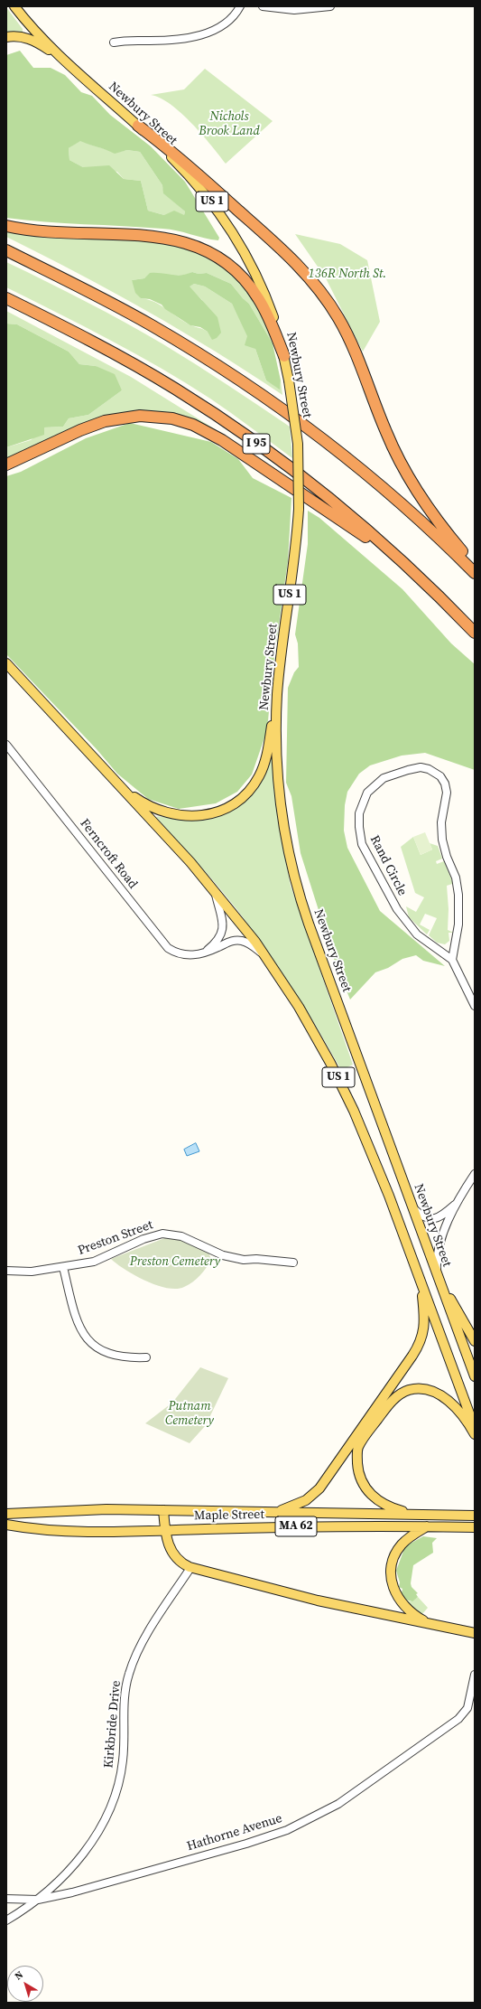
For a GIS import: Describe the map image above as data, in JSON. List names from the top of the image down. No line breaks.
{"streets":{"highway":["I 95"],"main road":["Newbury Street","US 1","Maple Street","MA 62"],"street":["Ferncroft Road","Rand Circle","Preston Street","Kirkbride Drive","Hathorne Avenue"]},"crossings":[["US 1","Ferncroft Road"],["Kirkbride Drive","Hathorne Avenue"]],"parks":["Nichols Brook Land","136R North St.","Preston Cemetery","Putnam Cemetery"],"north":"top left"}
